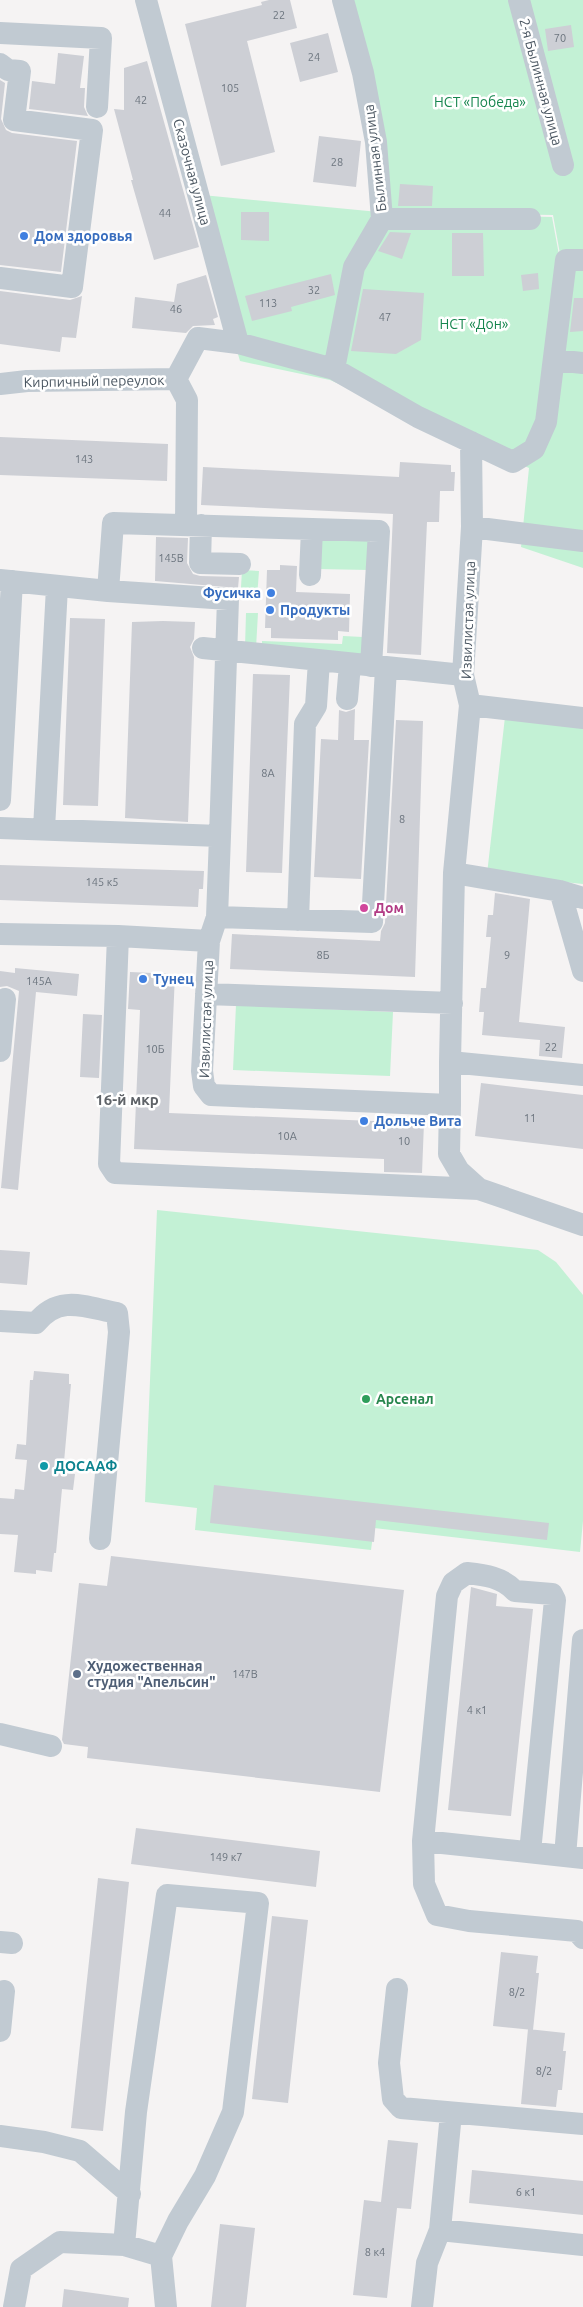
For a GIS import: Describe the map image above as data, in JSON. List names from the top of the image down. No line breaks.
{"streets":{"street":["2-я Былинная улица","Былинная улица","Сказочная улица","Кирпичный переулок","Извилистая улица"]},"crossings":[["Былинная улица","Кирпичный переулок"],["Сказочная улица","Кирпичный переулок"],["Кирпичный переулок","Извилистая улица"]],"districts":["16-й мкр"],"parks":["НСТ «Победа»","НСТ «Дон»"],"places":["Дом здоровья","Фусичка","Продукты","Дом","Тунец","Дольче Вита","Арсенал","ДОСААФ","Художественная студия \"Апельсин\""],"house_numbers":["22","70","24","105","42","28","44","32","113","46","47","143","145В","8А","8","145 к5","8Б","9","145А","22","10Б","11","10А","10","147В","4 к1","149 к7","8/2","8/2","6 к1","8 к4"]}
